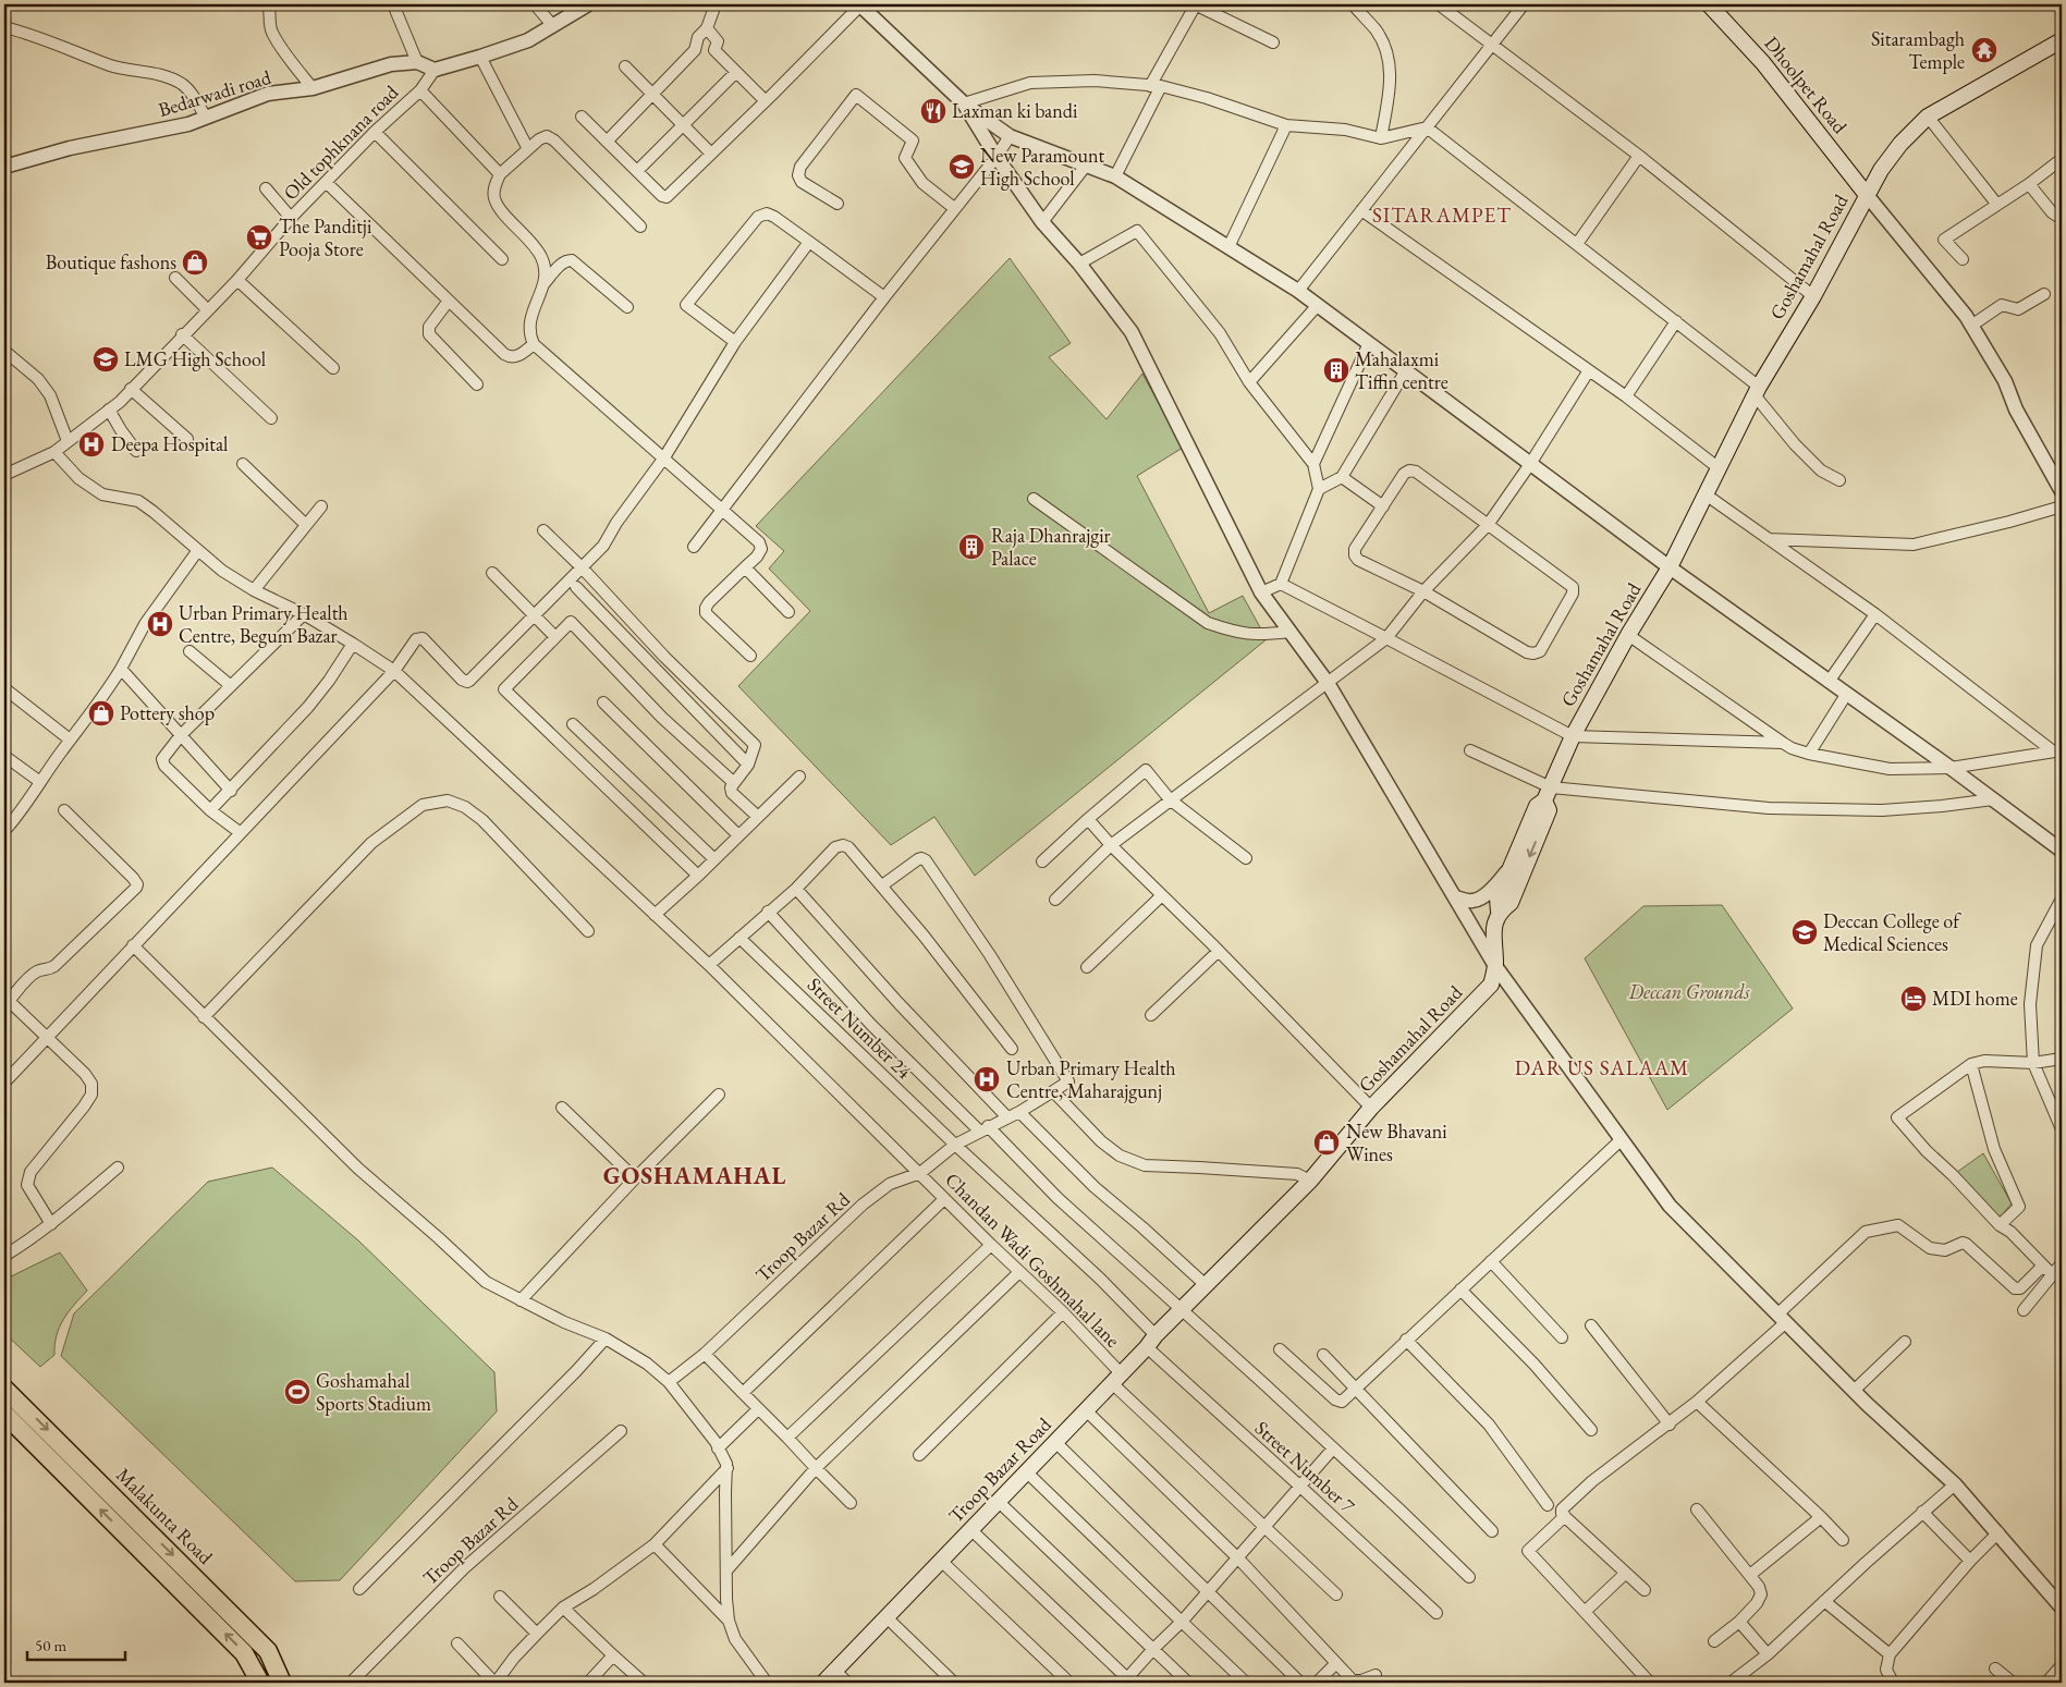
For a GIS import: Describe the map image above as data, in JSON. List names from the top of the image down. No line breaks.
{"streets":{"main road":["Dhoolpet Road","Goshamahal Road","Troop Bazar Road","Malakunta Road"],"street":["Bedarwadi road","Old tophknana road","Street Number 24","Troop Bazar Rd","Chandan Wadi Goshmahal lane","Street Number 7"]},"crossings":[["Dhoolpet Road","Goshamahal Road"],["Bedarwadi road","Old tophknana road"],["Old tophknana road","Chandan Wadi Goshmahal lane"],["Goshamahal Road","Troop Bazar Road"],["Street Number 24","Troop Bazar Rd"],["Street Number 24","Troop Bazar Road"],["Troop Bazar Rd","Chandan Wadi Goshmahal lane"],["Chandan Wadi Goshmahal lane","Troop Bazar Road"],["Street Number 7","Troop Bazar Road"]],"districts":["SITARAMPET","DAR US SALAAM","GOSHAMAHAL"],"parks":["Deccan Grounds"],"places":{"temple":["Sitarambagh Temple"],"restaurant":["Laxman ki bandi"],"school or university":["New Paramount High School","LMG High School","Deccan College of Medical Sciences"],"supermarket":["The Panditji Pooja Store"],"shop":["Boutique fashons","Pottery shop","New Bhavani Wines"],"building":["Mahalaxmi Tiffin centre","Raja Dhanrajgir Palace"],"hospital":["Deepa Hospital","Urban Primary Health Centre, Begum Bazar","Urban Primary Health Centre, Maharajgunj"],"hotel":["MDI home"],"sports":["Goshamahal Sports Stadium"]},"scale_bar":"50 m"}
